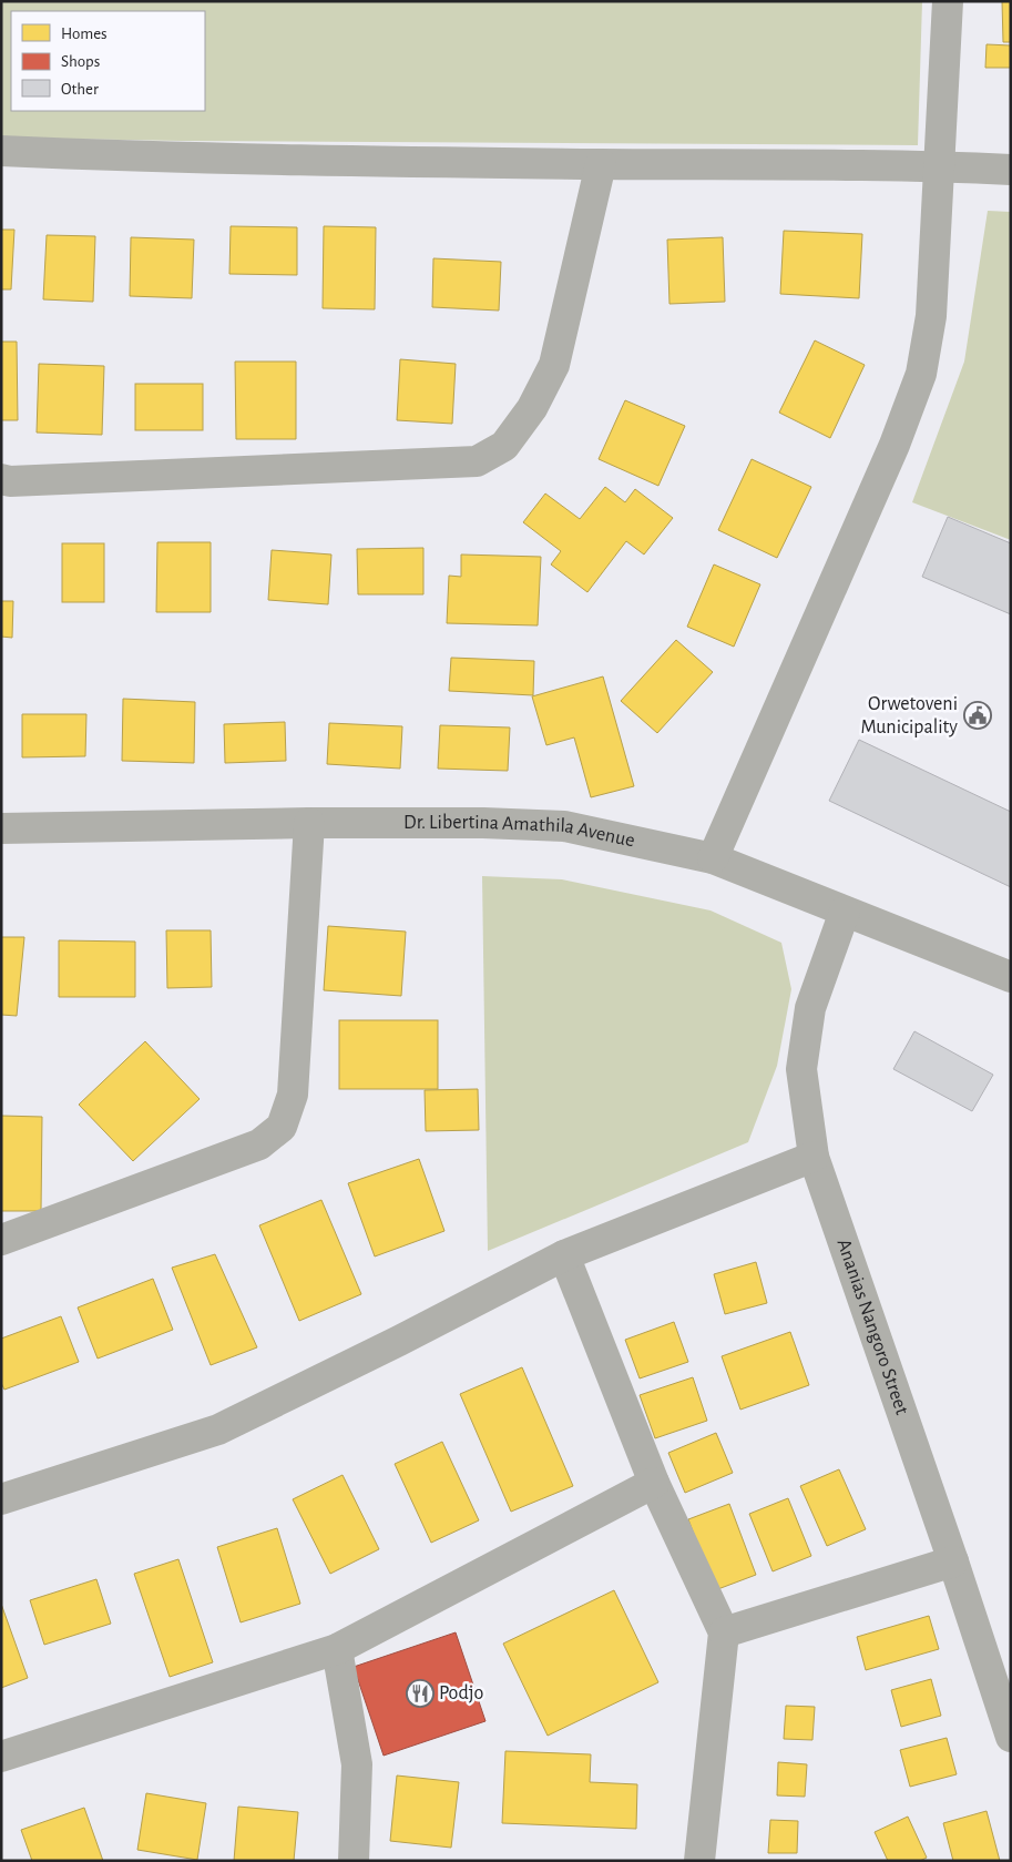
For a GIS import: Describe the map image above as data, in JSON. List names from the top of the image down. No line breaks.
{"streets":{"street":["Dr. Libertina Amathila Avenue","Ananias Nangoro Street"]},"crossings":[["Dr. Libertina Amathila Avenue","Ananias Nangoro Street"]],"places":{"public building":["Orwetoveni Municipality"],"restaurant":["Podjo"]},"legend":["Homes","Shops","Other"]}
